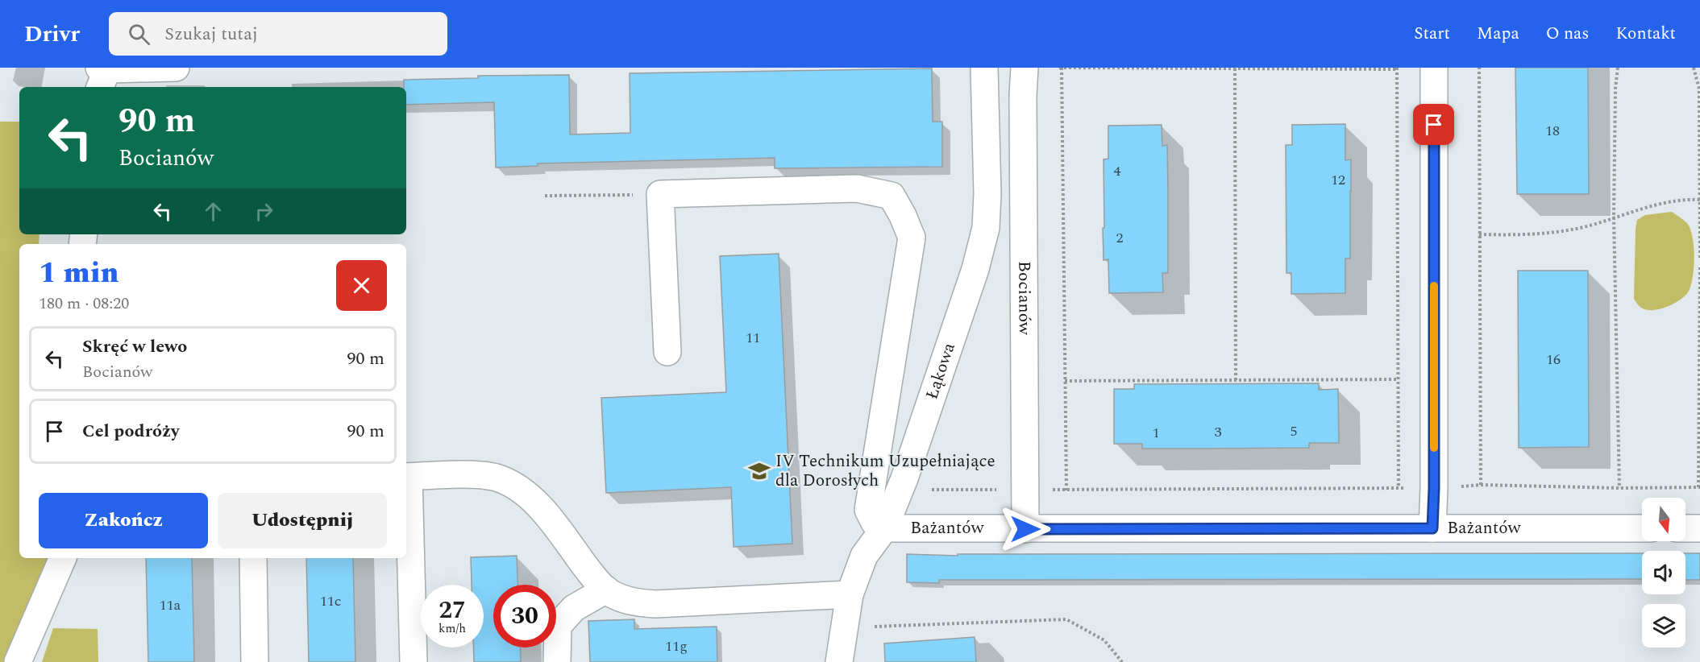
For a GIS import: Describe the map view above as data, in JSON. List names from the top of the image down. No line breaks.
{"streets":{"street":["Bocianów","Łąkowa","Bażantów"]},"crossings":[["Bocianów","Bażantów"],["Łąkowa","Bażantów"]],"places":{"school or university":["IV Technikum Uzupełniające dla Dorosłych"]},"house_numbers":["18","4","12","2","11","16","5","3","1","11c","11a","11g"],"north":"bottom","page":{"header":"Drivr","search":"Szukaj tutaj","nav":["Start","Mapa","O nas","Kontakt"],"turn":["90 m","Bocianów"],"heading":["1 min","180 m · 08:20"],"list":[{"name":"Skręć w lewo","note":"Bocianów","value":"90 m"},{"name":"Cel podróży","value":"90 m"}],"buttons":["Zakończ","Udostępnij"],"speed":"27 km/h","limit":"30"}}
